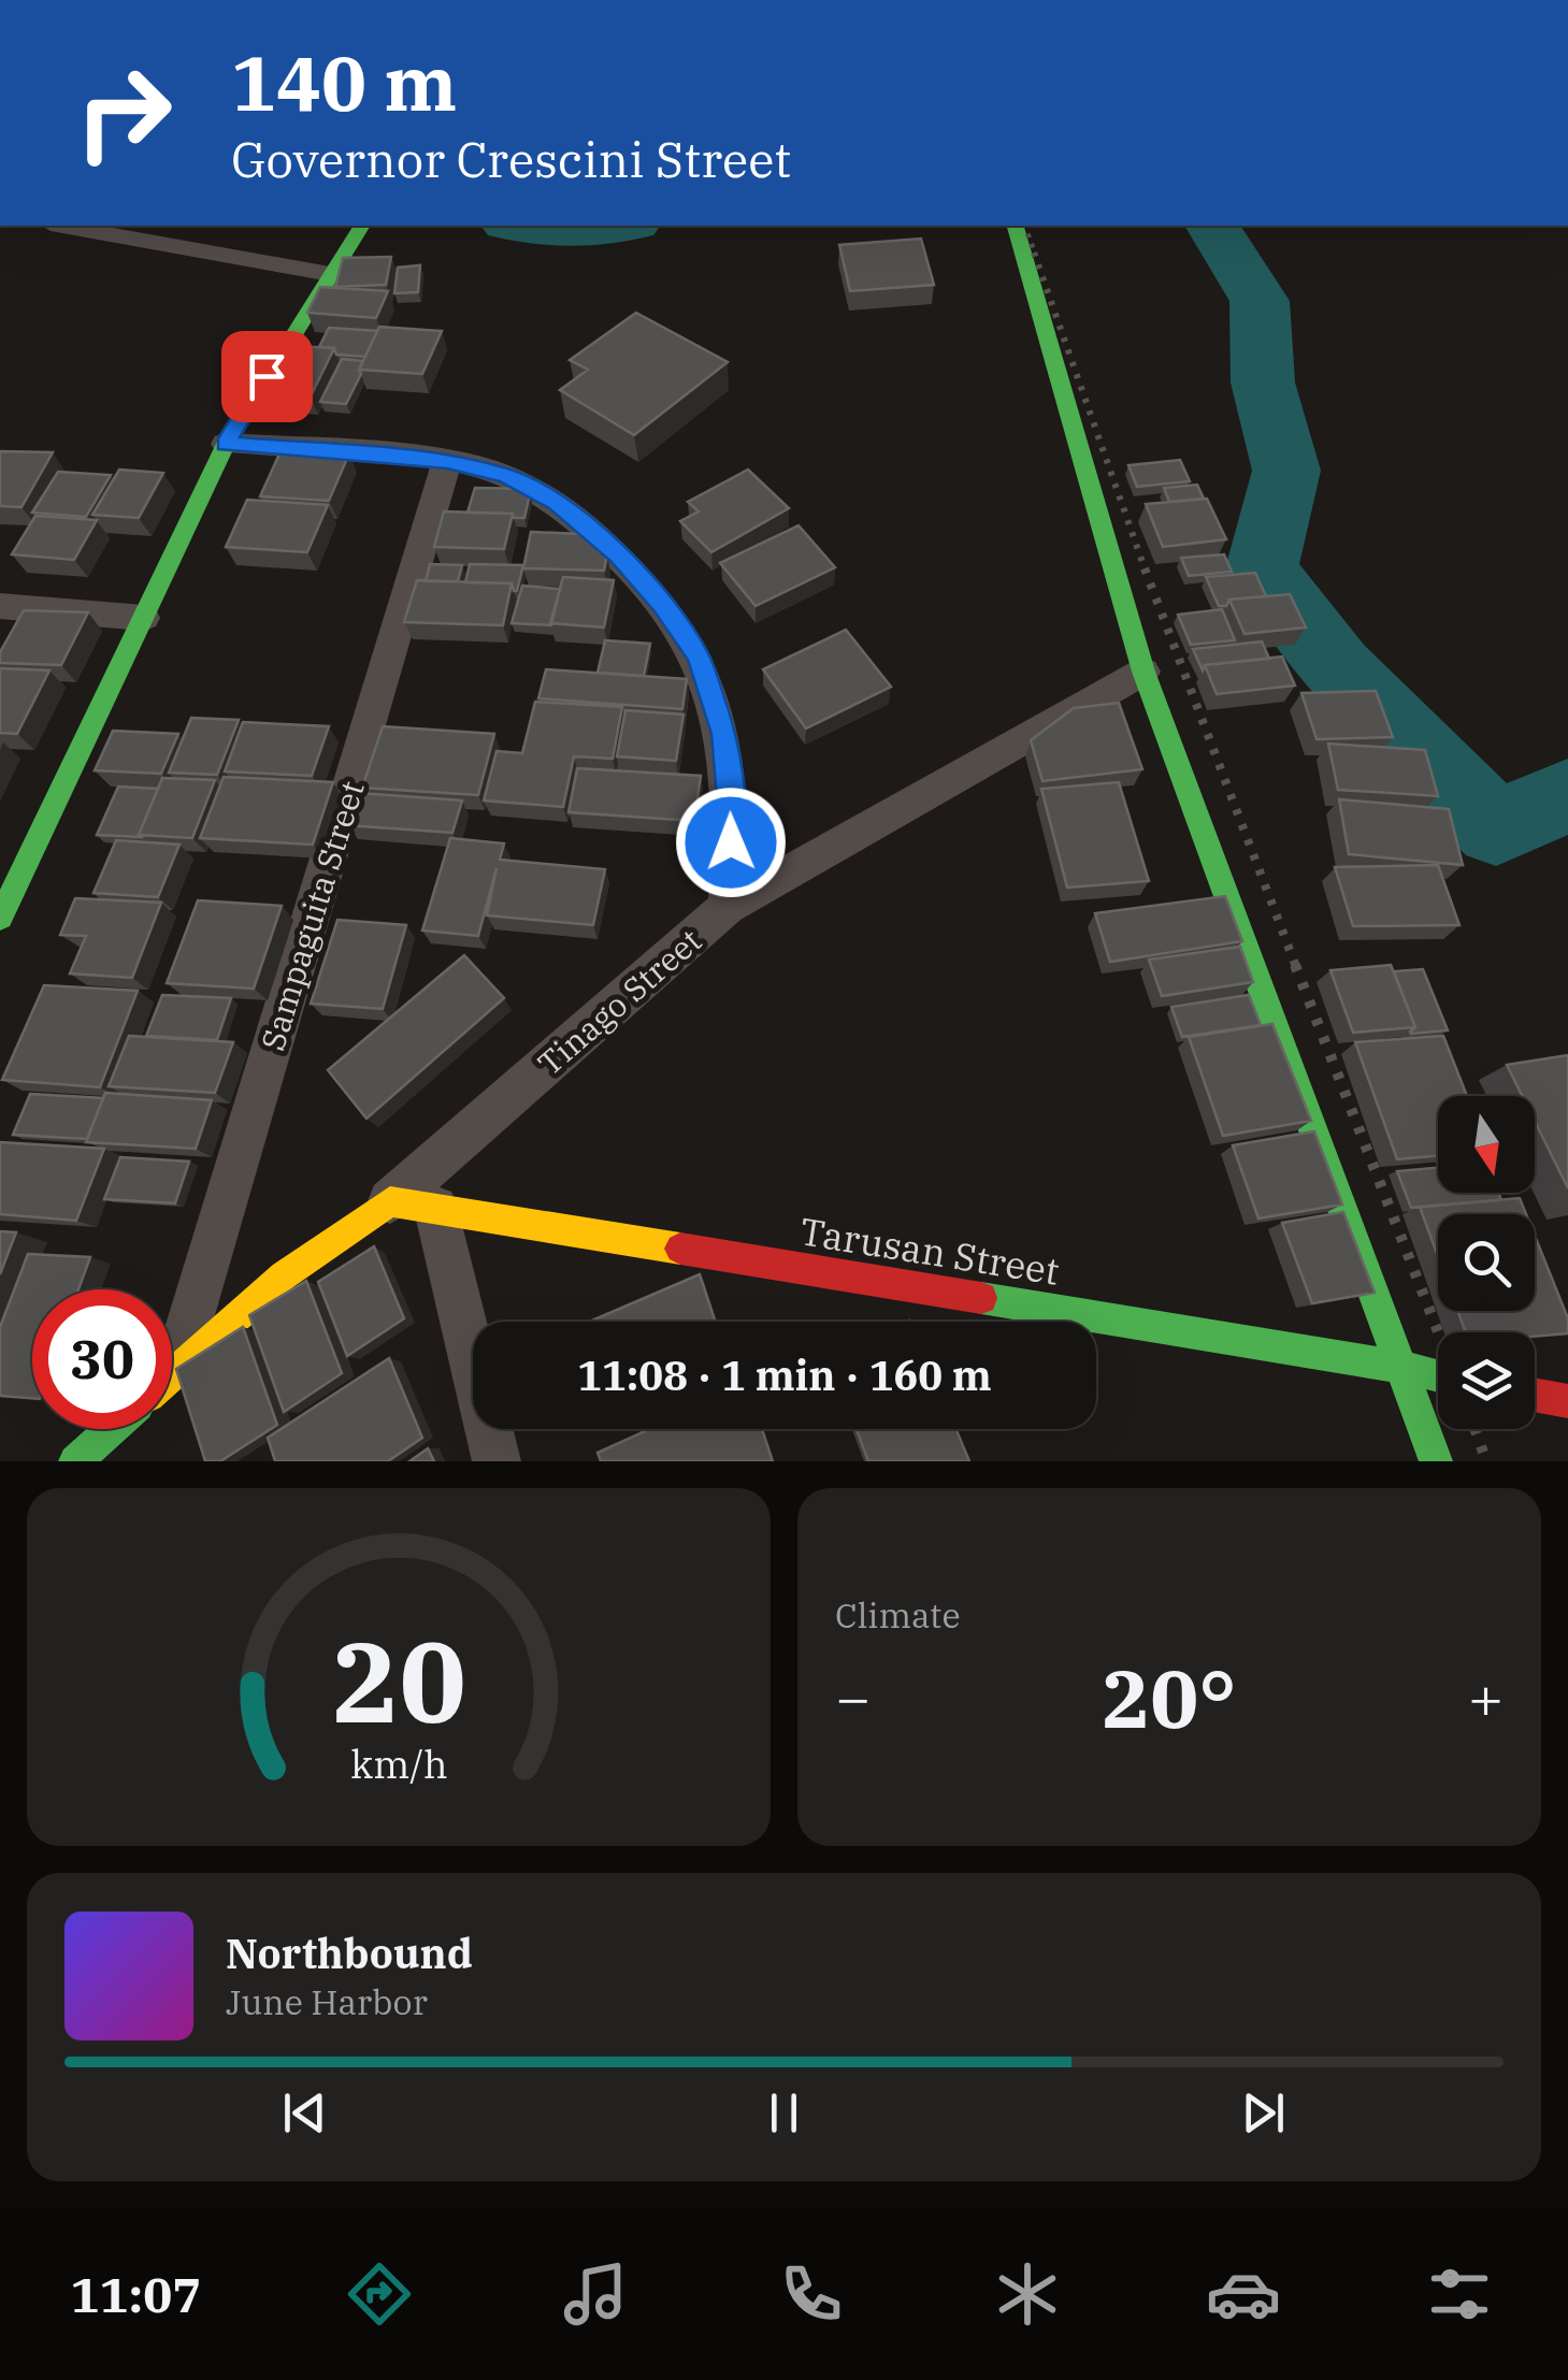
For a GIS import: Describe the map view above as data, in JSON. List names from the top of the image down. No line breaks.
{"streets":{"street":["Sampaguita Street","Tinago Street","Tarusan Street"]},"crossings":[["Sampaguita Street","Tinago Street"],["Tinago Street","Tarusan Street"]],"north":"bottom","page":{"turn":["140 m","Governor Crescini Street"],"limit":"30","trip":"11:08 · 1 min · 160 m","tile":"Climate","heat":["−","20°","+"],"song":["Northbound","June Harbor"],"tabs":"11:07","gauge":["20","km/h"]}}
